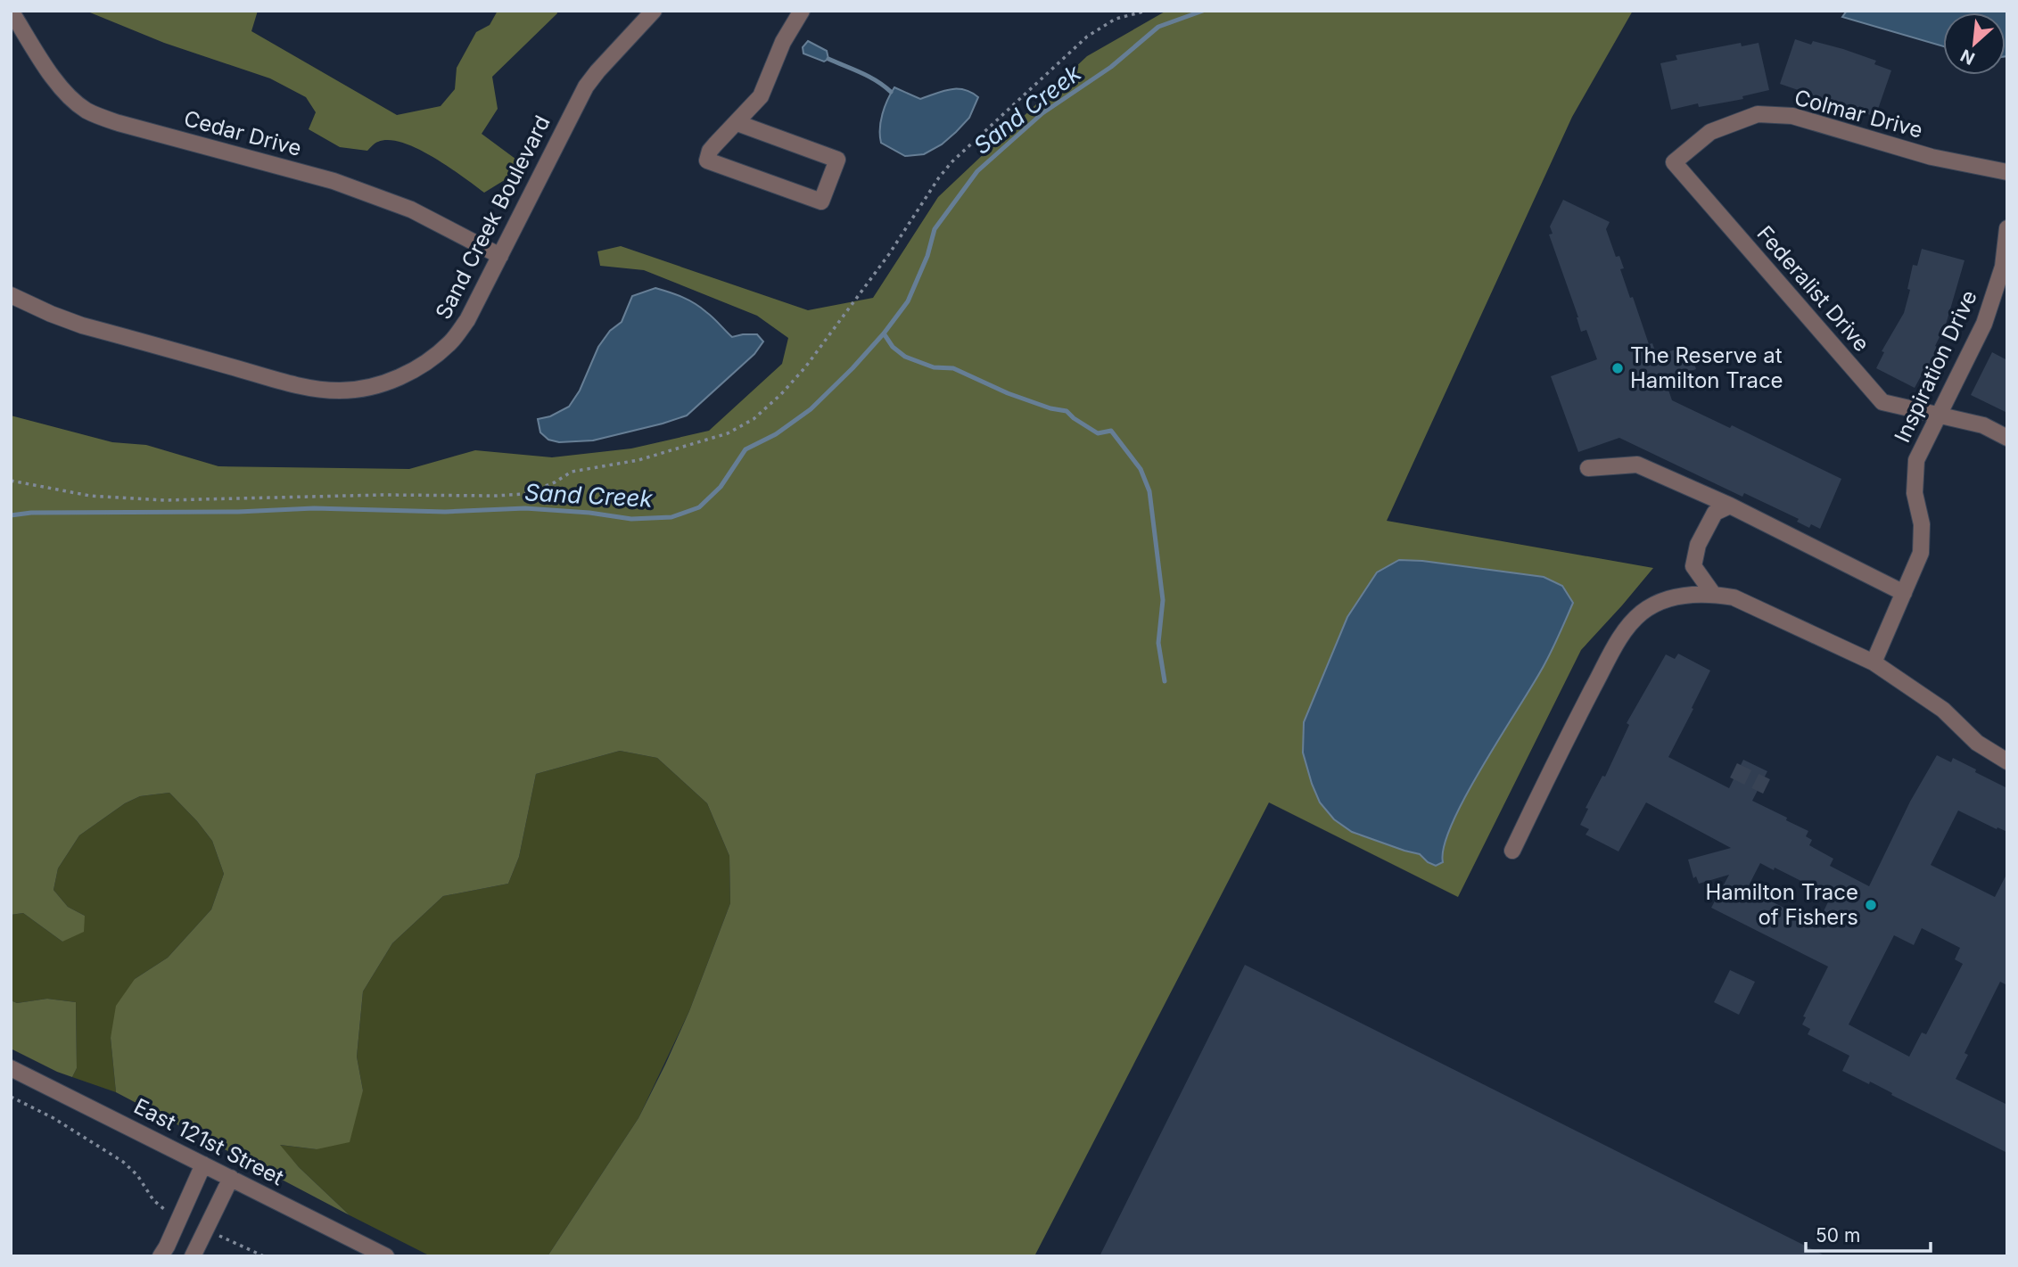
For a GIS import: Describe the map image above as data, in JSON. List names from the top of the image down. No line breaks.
{"streets":{"street":["Colmar Drive","Cedar Drive","Sand Creek Boulevard","Federalist Drive","Inspiration Drive","East 121st Street"]},"crossings":[["Colmar Drive","Federalist Drive"],["Cedar Drive","Sand Creek Boulevard"],["Federalist Drive","Inspiration Drive"]],"water":["Sand Creek"],"places":["The Reserve at Hamilton Trace","Hamilton Trace of Fishers"],"scale_bar":"50 m","north":"bottom left"}
